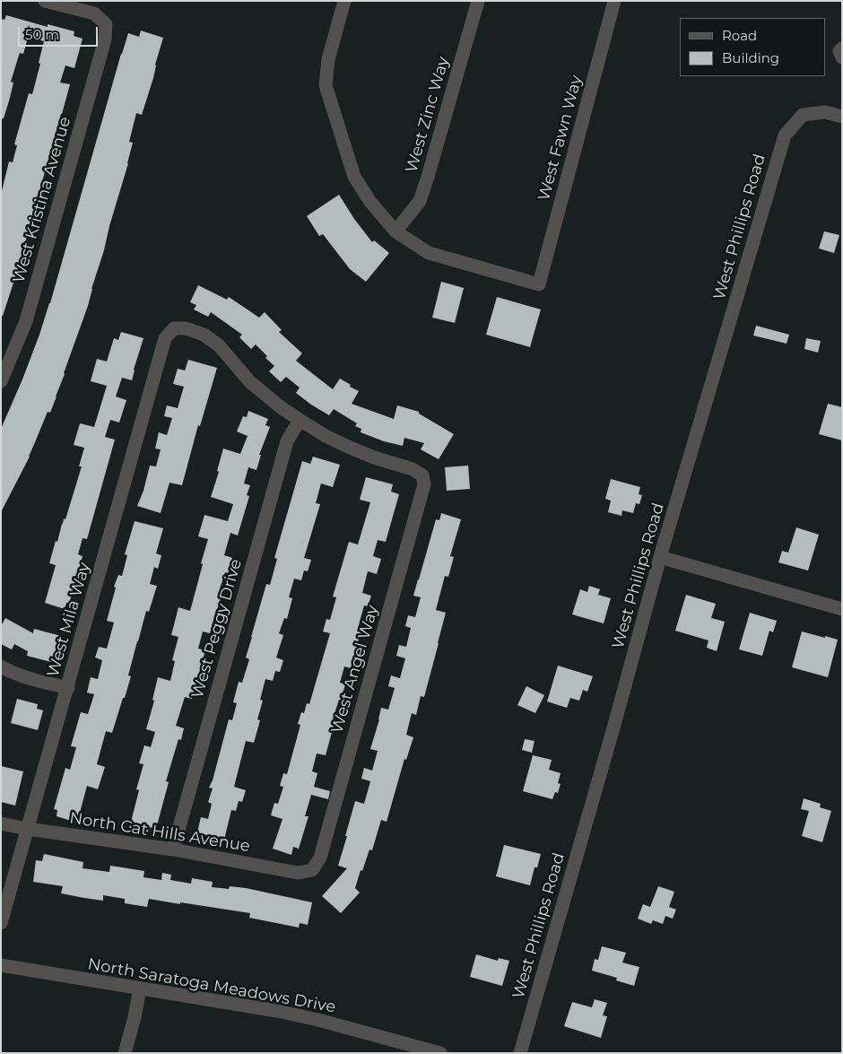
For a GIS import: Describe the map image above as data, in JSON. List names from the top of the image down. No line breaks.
{"streets":{"street":["West Zinc Way","West Fawn Way","West Kristina Avenue","West Phillips Road","West Mila Way","West Peggy Drive","West Angel Way","North Cat Hills Avenue","North Saratoga Meadows Drive"]},"crossings":[["West Zinc Way","West Fawn Way"],["West Mila Way","West Peggy Drive"],["West Mila Way","West Angel Way"],["West Mila Way","North Cat Hills Avenue"],["West Peggy Drive","West Angel Way"],["West Peggy Drive","North Cat Hills Avenue"],["West Angel Way","North Cat Hills Avenue"]],"legend":["Road","Building"],"scale_bar":"50 m"}
